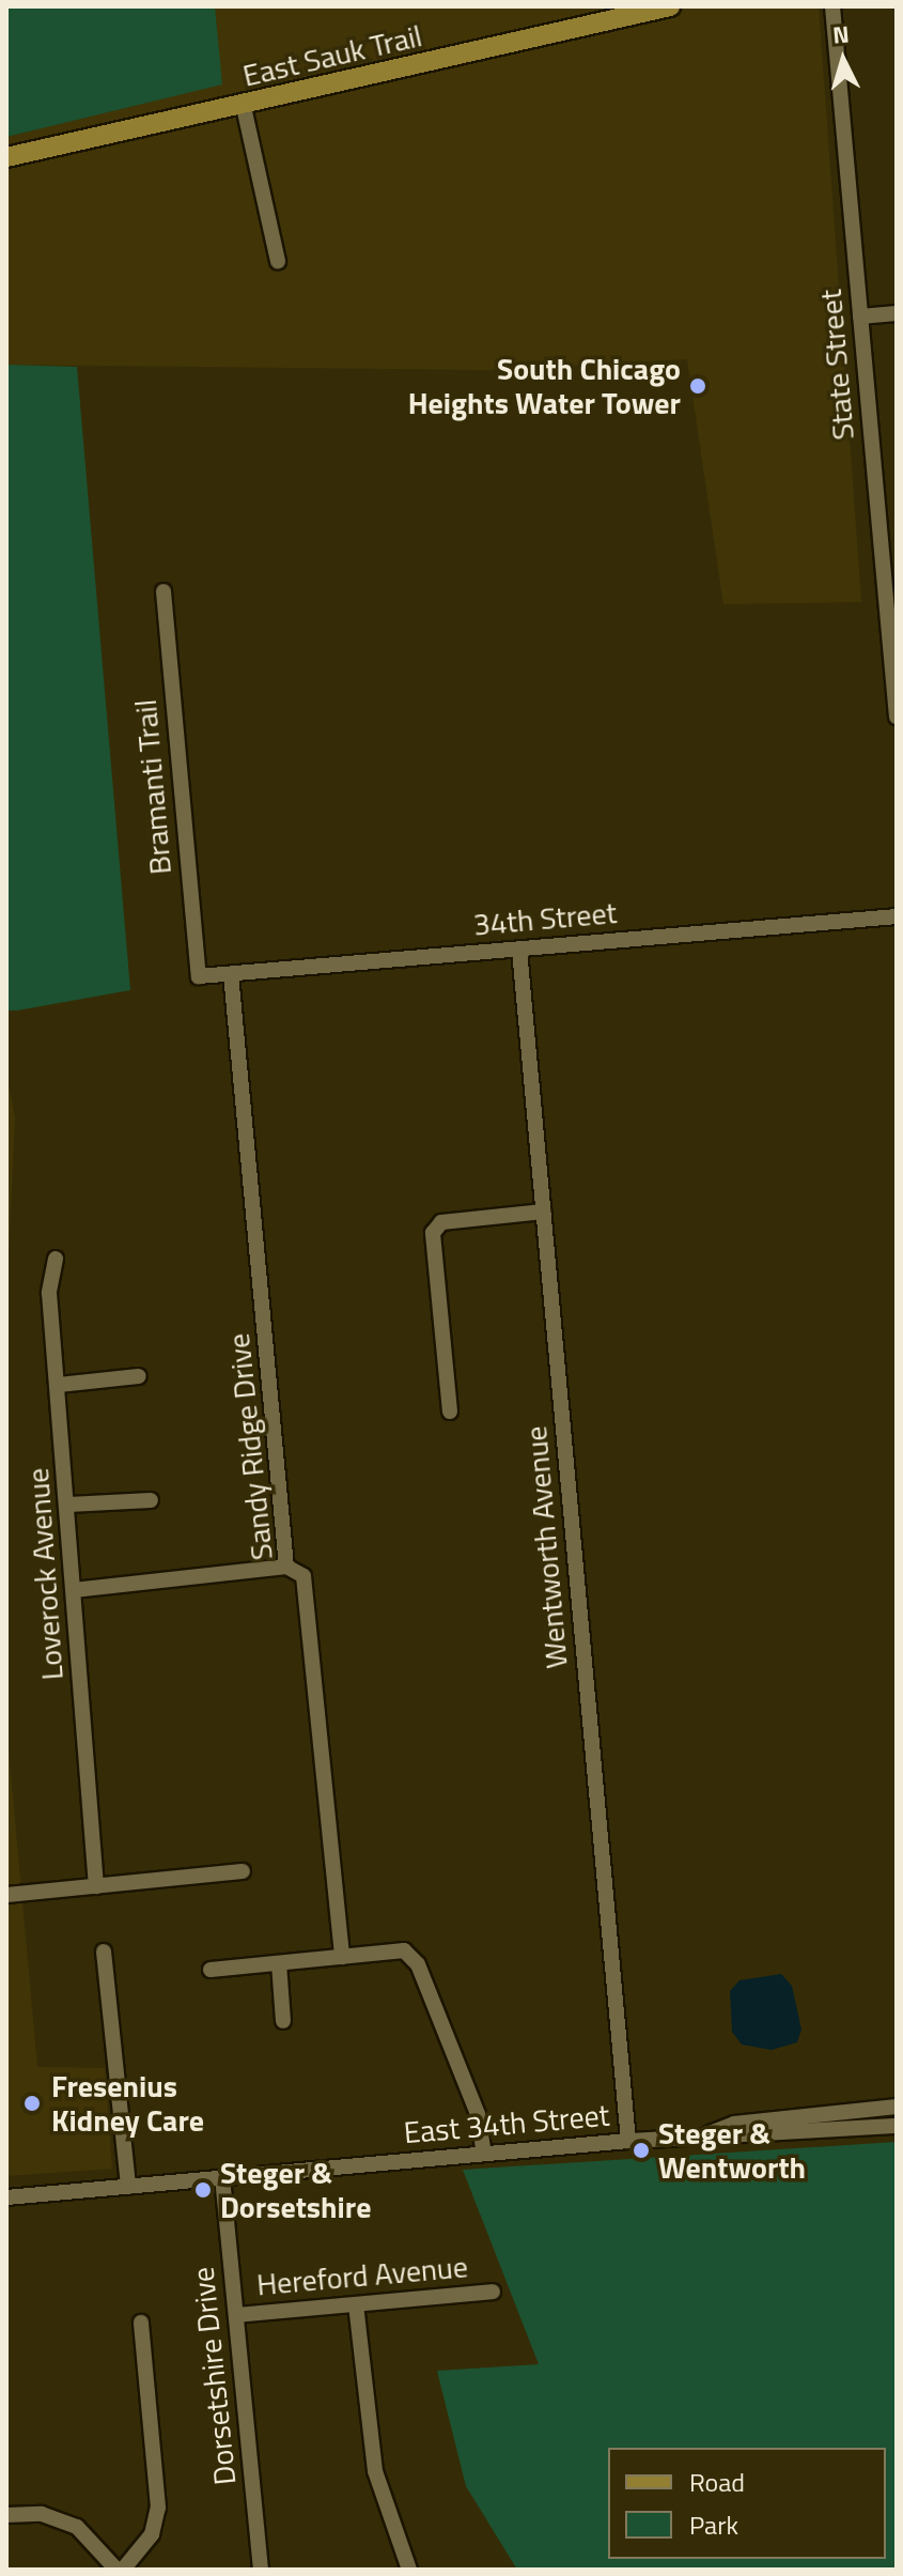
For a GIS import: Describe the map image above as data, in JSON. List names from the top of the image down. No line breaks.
{"streets":{"main road":["East Sauk Trail"],"street":["State Street","Bramanti Trail","34th Street","Sandy Ridge Drive","Wentworth Avenue","Loverock Avenue","East 34th Street","Hereford Avenue","Dorsetshire Drive"]},"crossings":[["Bramanti Trail","34th Street"],["34th Street","Sandy Ridge Drive"],["34th Street","Wentworth Avenue"],["Wentworth Avenue","East 34th Street"],["East 34th Street","Dorsetshire Drive"],["Hereford Avenue","Dorsetshire Drive"]],"places":["South Chicago Heights Water Tower","Fresenius Kidney Care","Steger & Wentworth","Steger & Dorsetshire"],"legend":["Road","Park"],"north":"top"}
